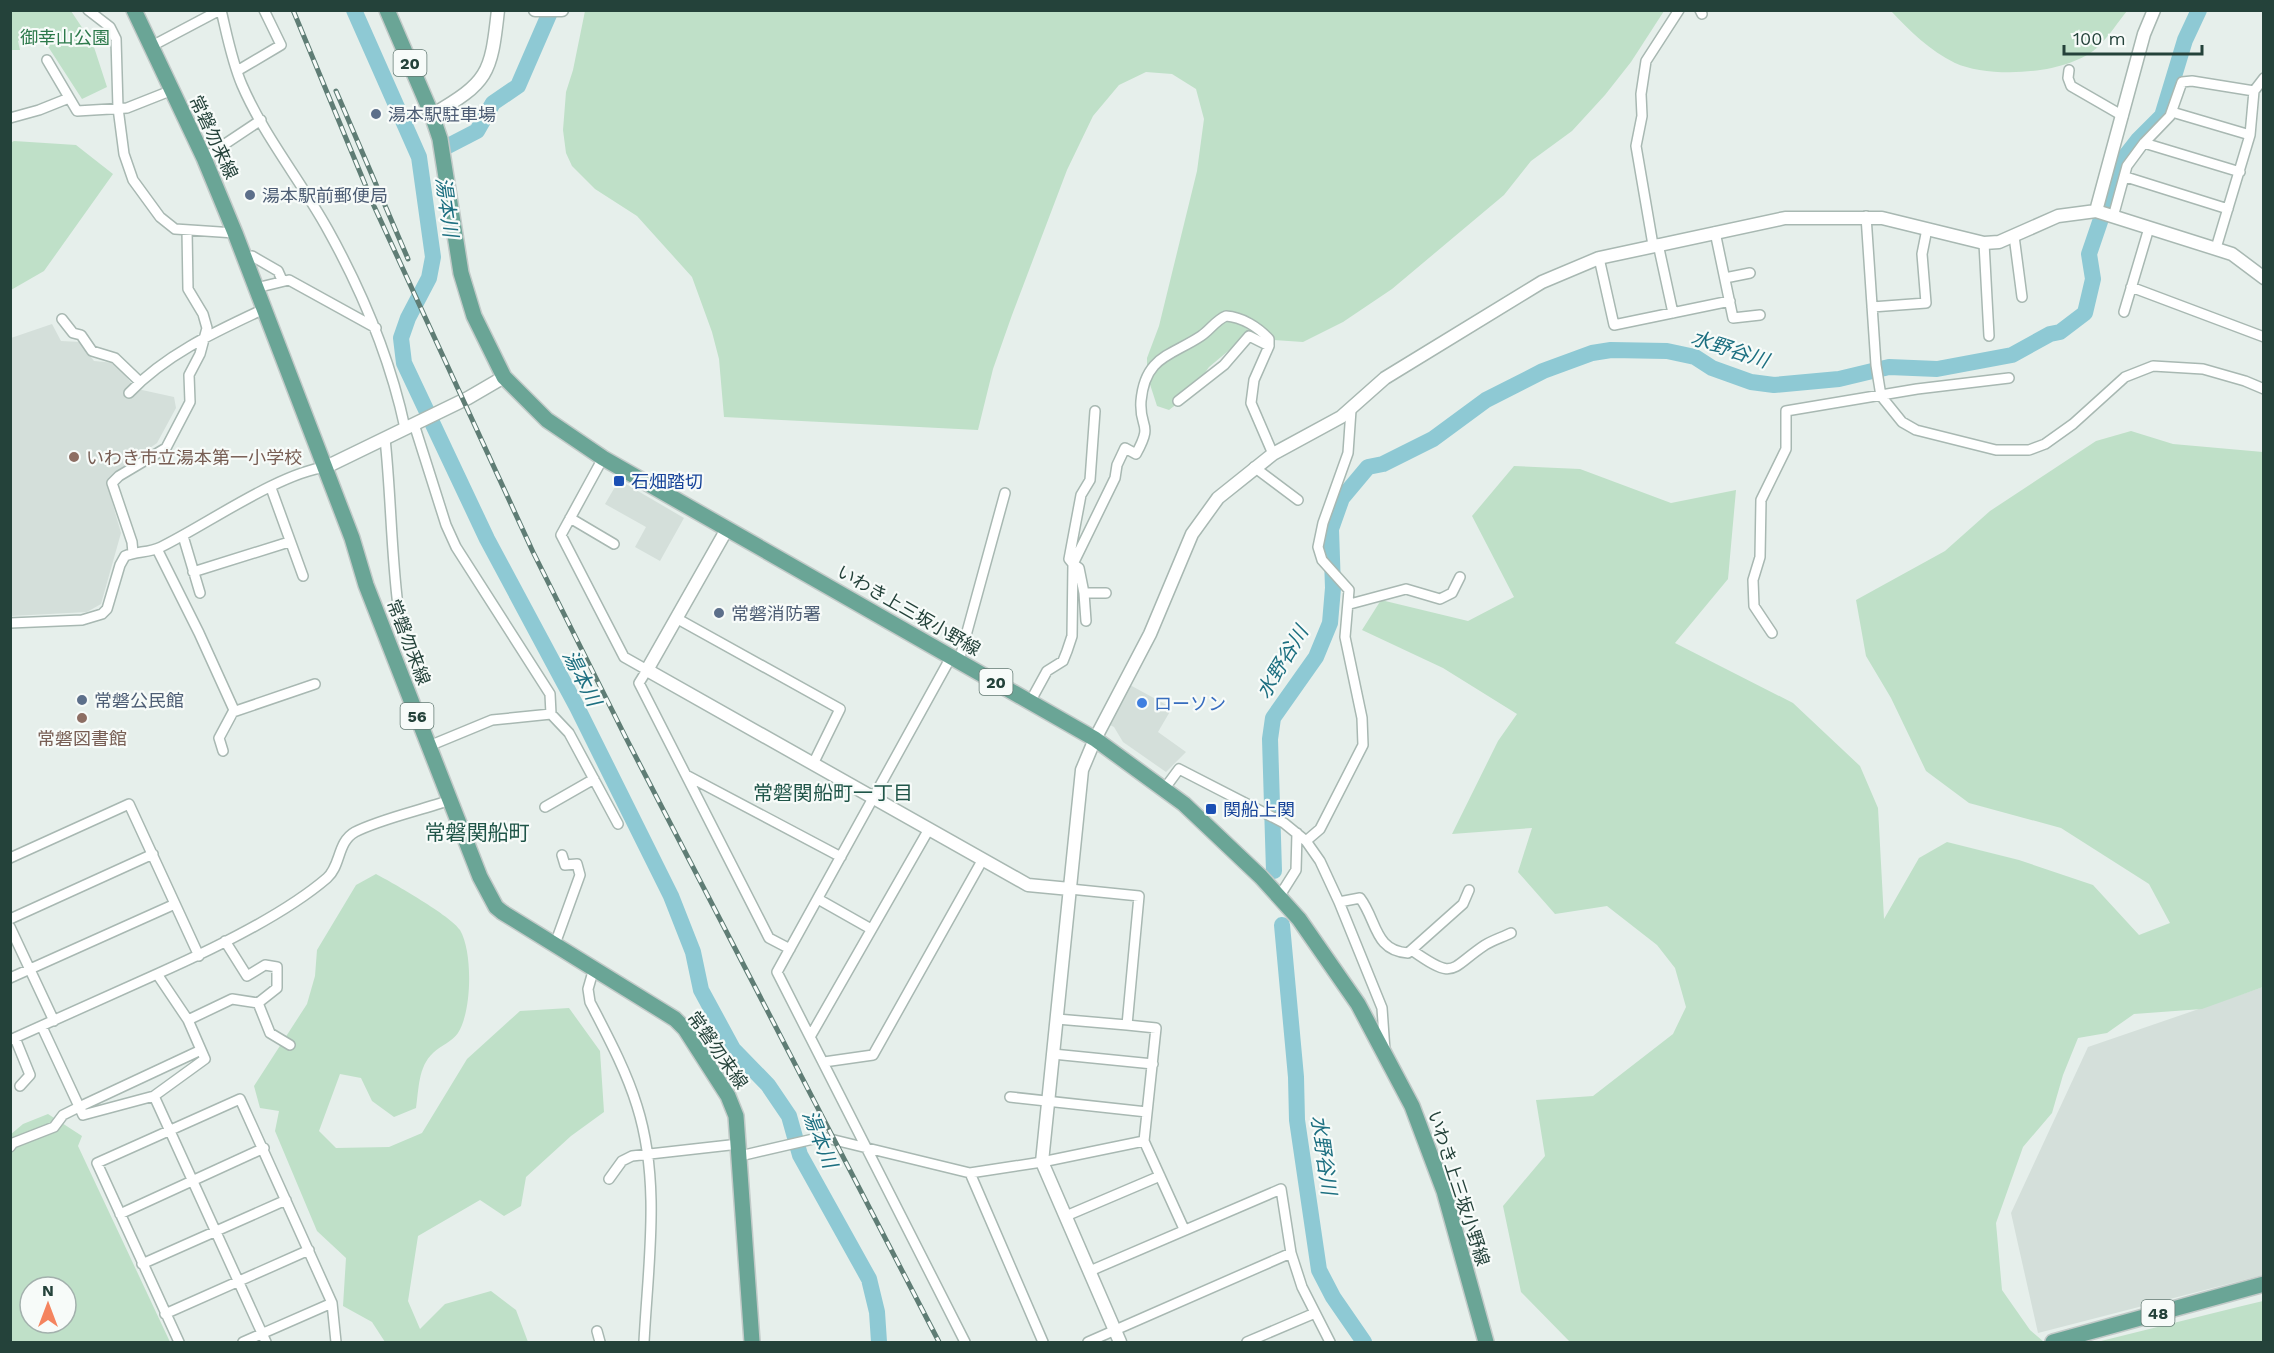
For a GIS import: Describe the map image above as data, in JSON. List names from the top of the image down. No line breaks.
{"streets":{"main road":["20","常磐勿来線","いわき上三坂小野線","56","48"]},"districts":["常磐関船町一丁目","常磐関船町"],"water":["湯本川","水野谷川"],"parks":["御幸山公園"],"places":{"other":["湯本駅駐車場","湯本駅前郵便局","いわき市立湯本第一小学校","常磐消防署","常磐公民館","ローソン","常磐図書館"],"transit":["石畑踏切","関船上関"]},"scale_bar":"100 m","north":"top"}
